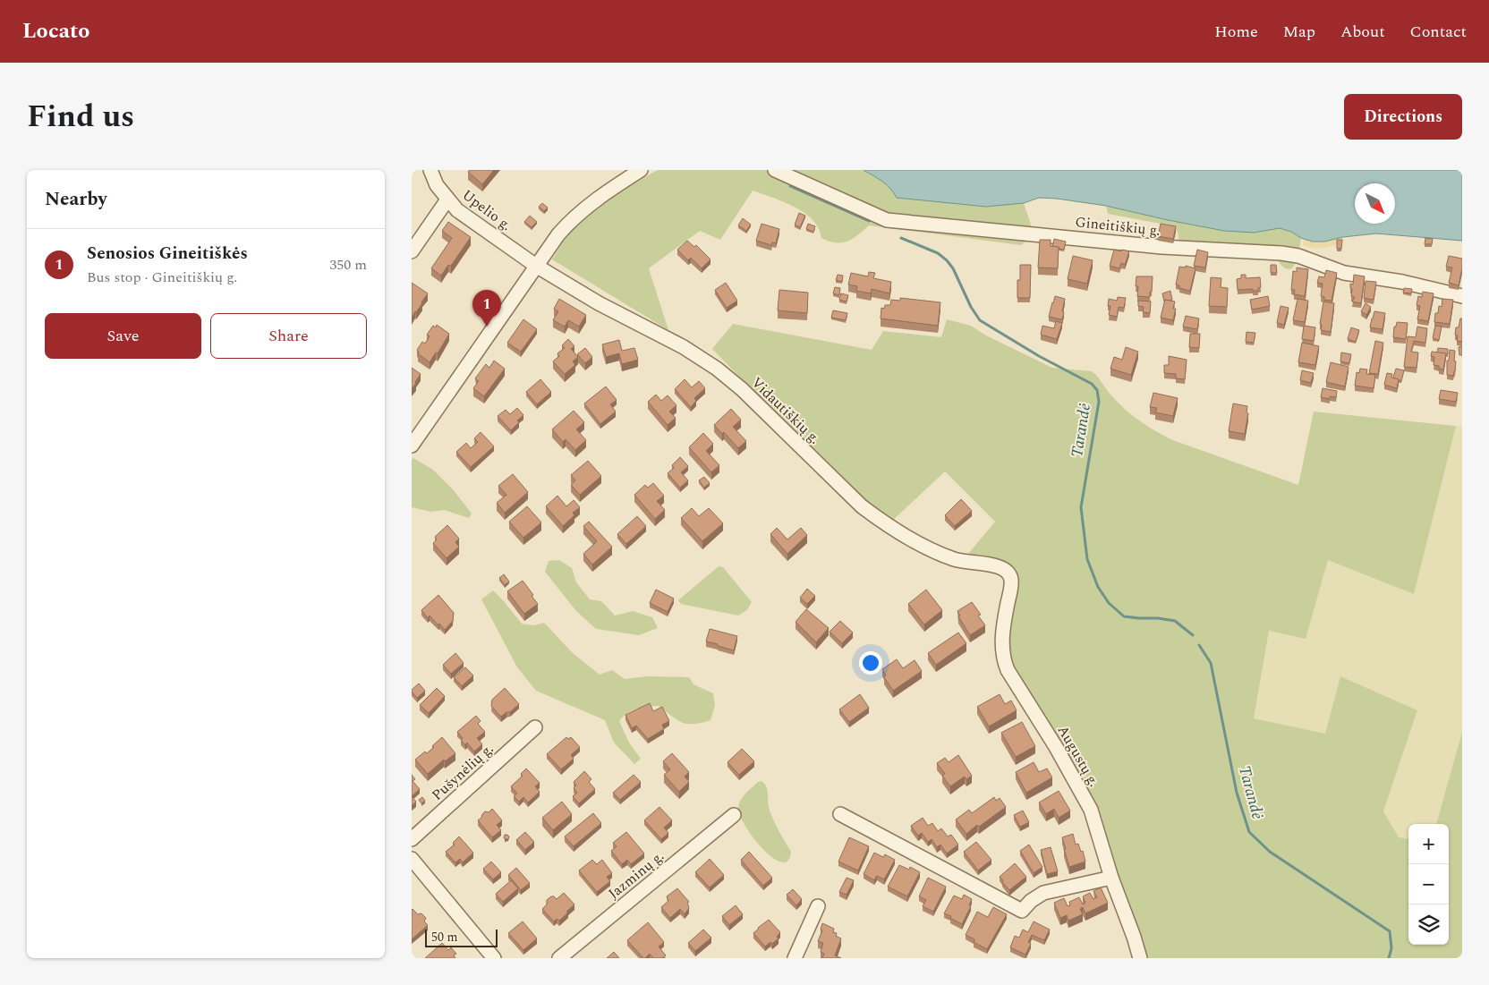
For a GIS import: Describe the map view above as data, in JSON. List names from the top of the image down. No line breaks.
{"streets":{"street":["Upelio g.","Gineitiškių g.","Vidautiškių g.","Augustų g.","Pušynėlių g.","Jazminų g."]},"crossings":[["Upelio g.","Vidautiškių g."],["Vidautiškių g.","Augustų g."]],"water":["Tarandė"],"scale_bar":"50 m","north":"bottom right","page":{"header":"Locato","nav":["Home","Map","About","Contact"],"title":"Find us","buttons":["Directions",["Save","Share"]],"heading":"Nearby","list":[{"mark":"1","name":"Senosios Gineitiškės","note":"Bus stop · Gineitiškių g.","value":"350 m"}],"pins":"1","map_buttons":["+","−"],"scale":"50 m"}}
